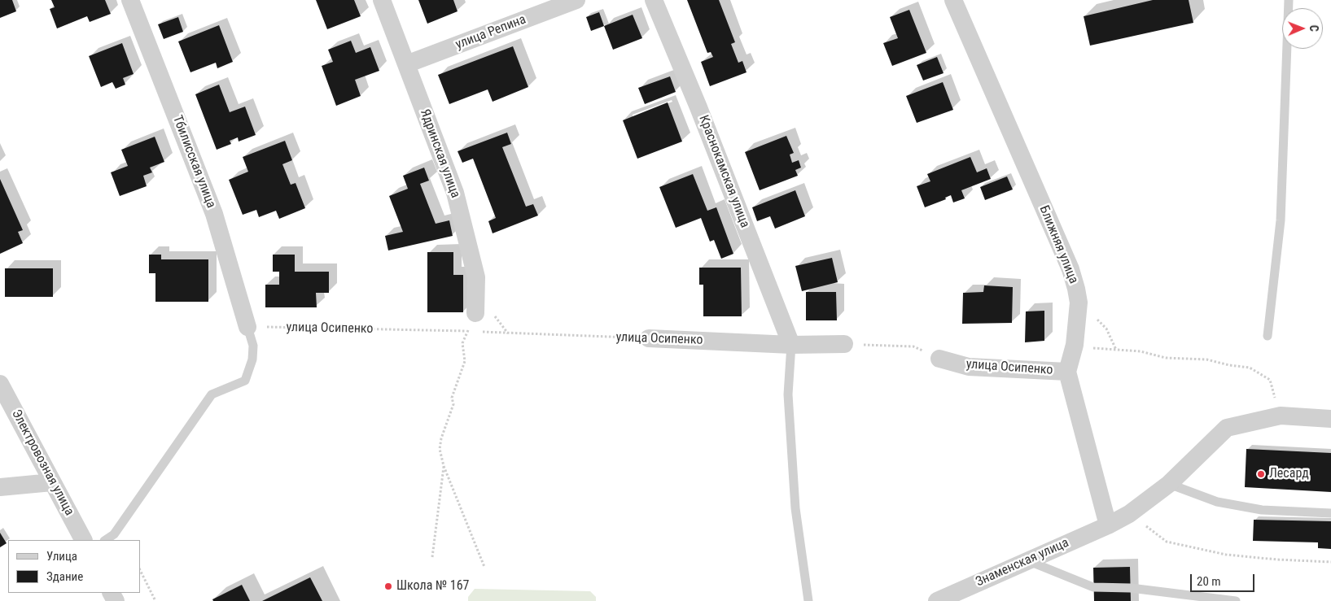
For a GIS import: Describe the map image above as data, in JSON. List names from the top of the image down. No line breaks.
{"streets":{"street":["улица Репина","Ядринская улица","Тбилисская улица","Краснокамская улица","Ближняя улица","улица Осипенко","Электровозная улица","Знаменская улица"]},"crossings":[["улица Репина","Ядринская улица"],["Тбилисская улица","улица Осипенко"],["Краснокамская улица","улица Осипенко"],["Ближняя улица","улица Осипенко"]],"places":["Лесард","Школа № 167"],"legend":["Улица","Здание"],"scale_bar":"20 m","north":"right"}
